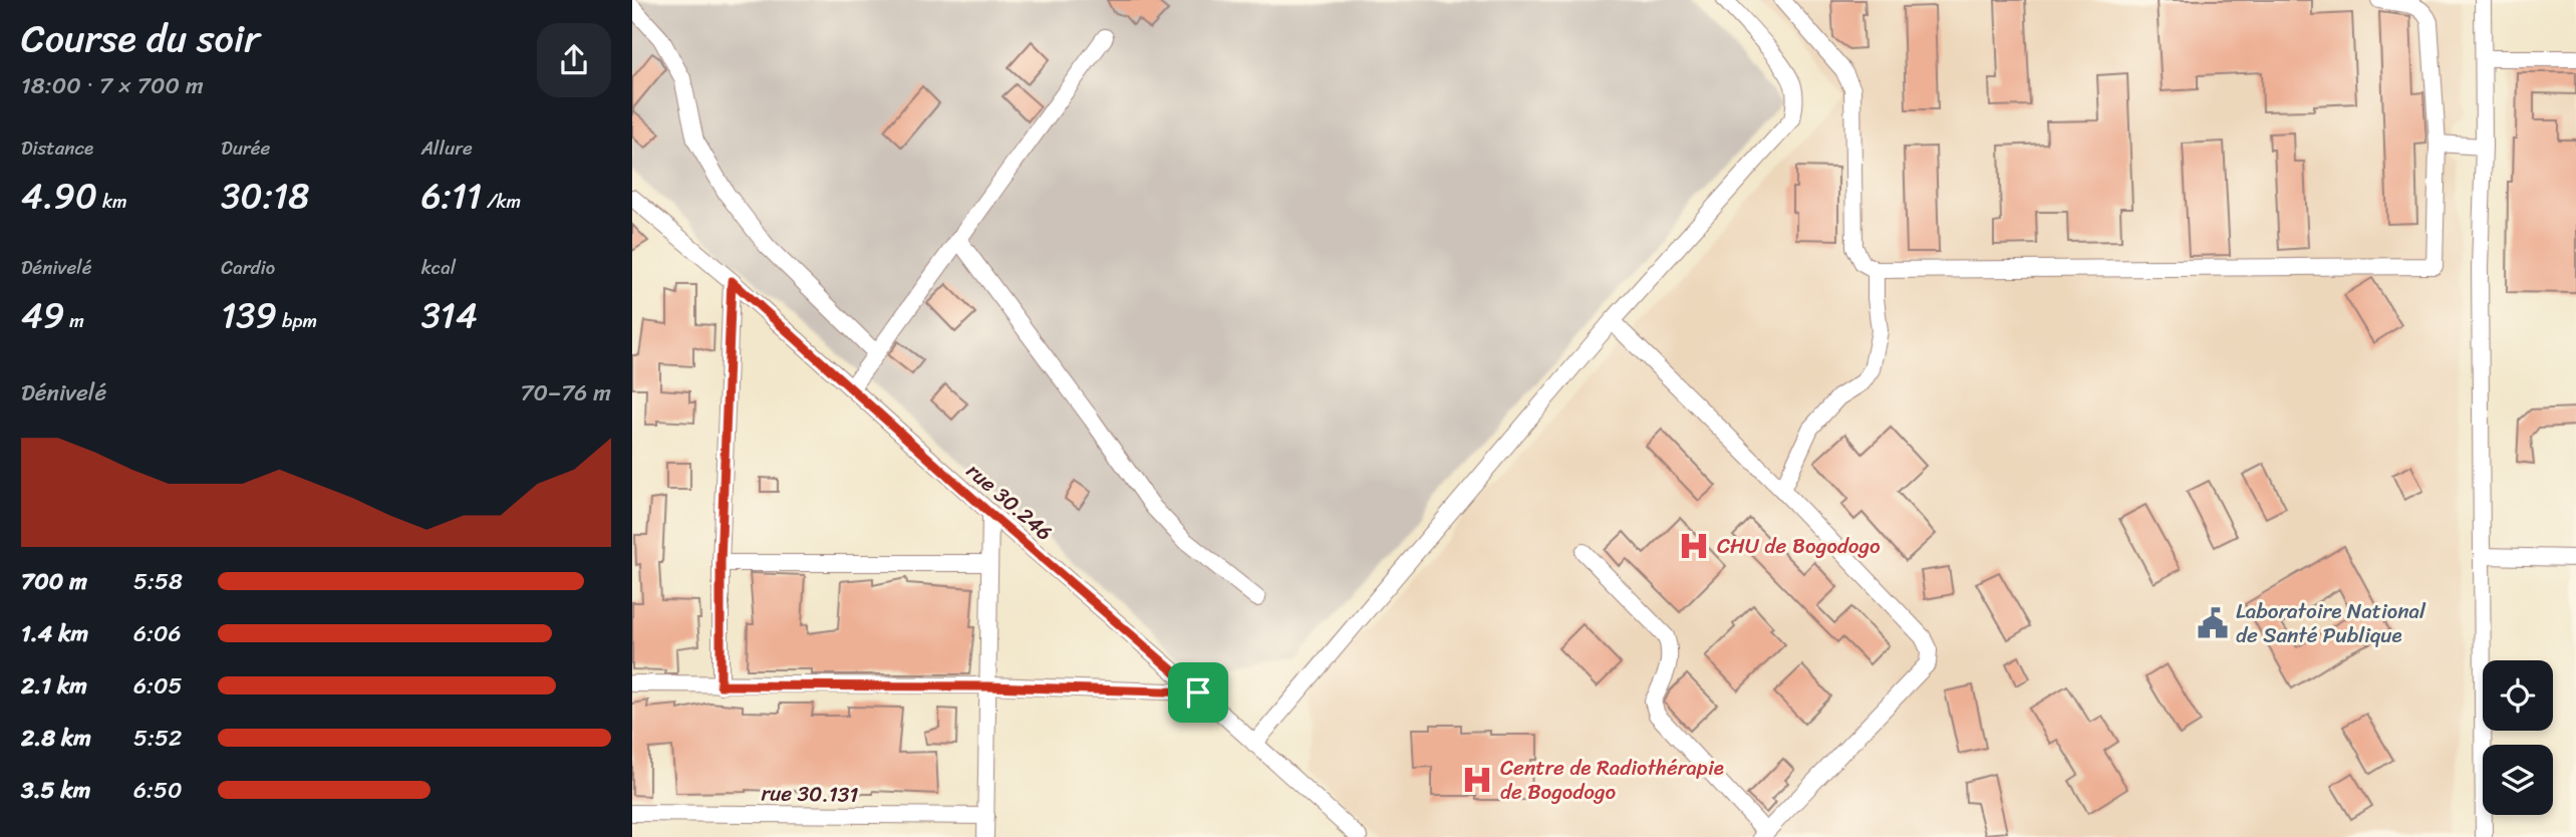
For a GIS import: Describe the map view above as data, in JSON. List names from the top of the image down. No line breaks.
{"streets":{"street":["rue 30.246","rue 30.131"]},"places":{"hospital":["CHU de Bogodogo","Centre de Radiothérapie de Bogodogo"],"public building":["Laboratoire National de Santé Publique"]},"page":{"heading":["Course du soir","18:00 · 7 × 700 m"],"stats":[["Distance","4.90 km"],["Durée","30:18"],["Allure","6:11 /km"],["Dénivelé","49 m"],["Cardio","139 bpm"],["kcal","314"]],"chart":["Dénivelé","70–76 m"],"list":[{"name":"700 m","note":"5:58"},{"name":"1.4 km","note":"6:06"},{"name":"2.1 km","note":"6:05"},{"name":"2.8 km","note":"5:52"},{"name":"3.5 km","note":"6:50"}]}}
